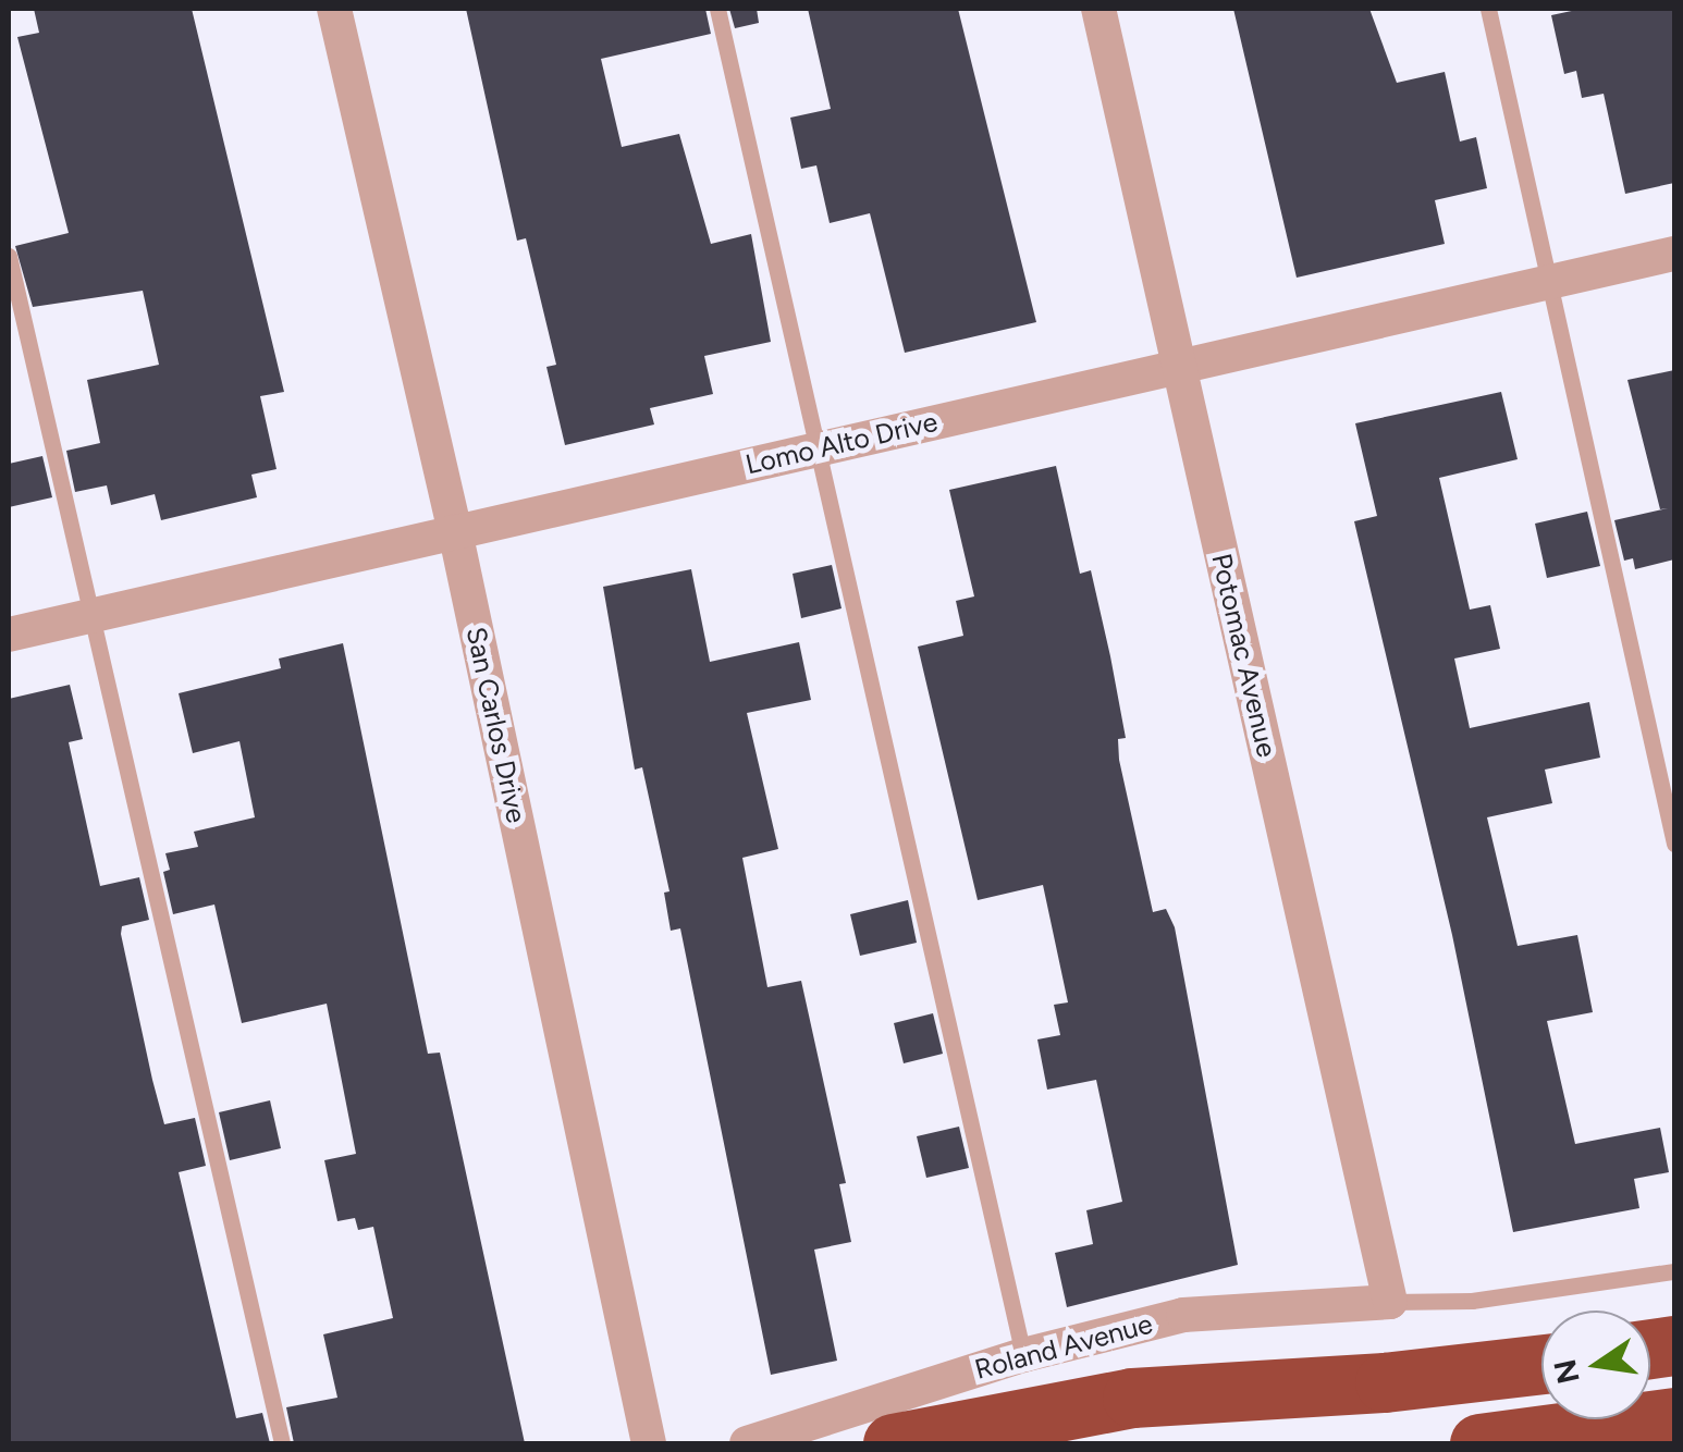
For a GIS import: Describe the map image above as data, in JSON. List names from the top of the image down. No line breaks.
{"streets":{"street":["Lomo Alto Drive","Potomac Avenue","San Carlos Drive","Roland Avenue"]},"crossings":[["Lomo Alto Drive","Potomac Avenue"],["Lomo Alto Drive","San Carlos Drive"],["Potomac Avenue","Roland Avenue"]],"north":"left"}
